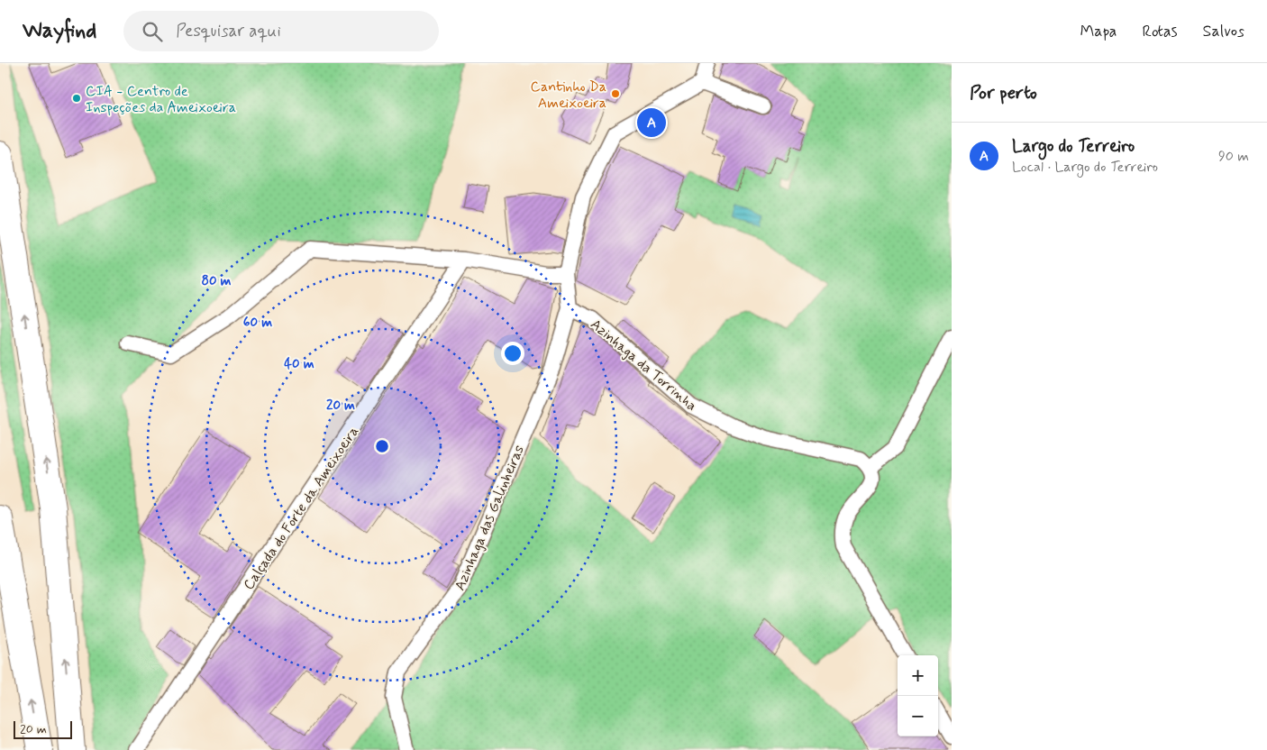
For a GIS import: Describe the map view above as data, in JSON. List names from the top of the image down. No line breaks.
{"streets":{"street":["Azinhaga da Torrinha","Calçada do Forte da Ameixoeira","Azinhaga das Galinheiras"]},"crossings":[["Azinhaga da Torrinha","Azinhaga das Galinheiras"]],"places":["Cantinho Da Ameixoeira","CIA - Centro de Inspeções da Ameixoeira"],"scale_bar":"20 m","page":{"header":"Wayfind","search":"Pesquisar aqui","nav":["Mapa","Rotas","Salvos"],"heading":"Por perto","pins":"A","list":[{"mark":"A","name":"Largo do Terreiro","note":"Local · Largo do Terreiro","value":"90 m"}],"map_buttons":["+","−"],"scale":"20 m"},"rings":["80 m","60 m","40 m","20 m"]}
